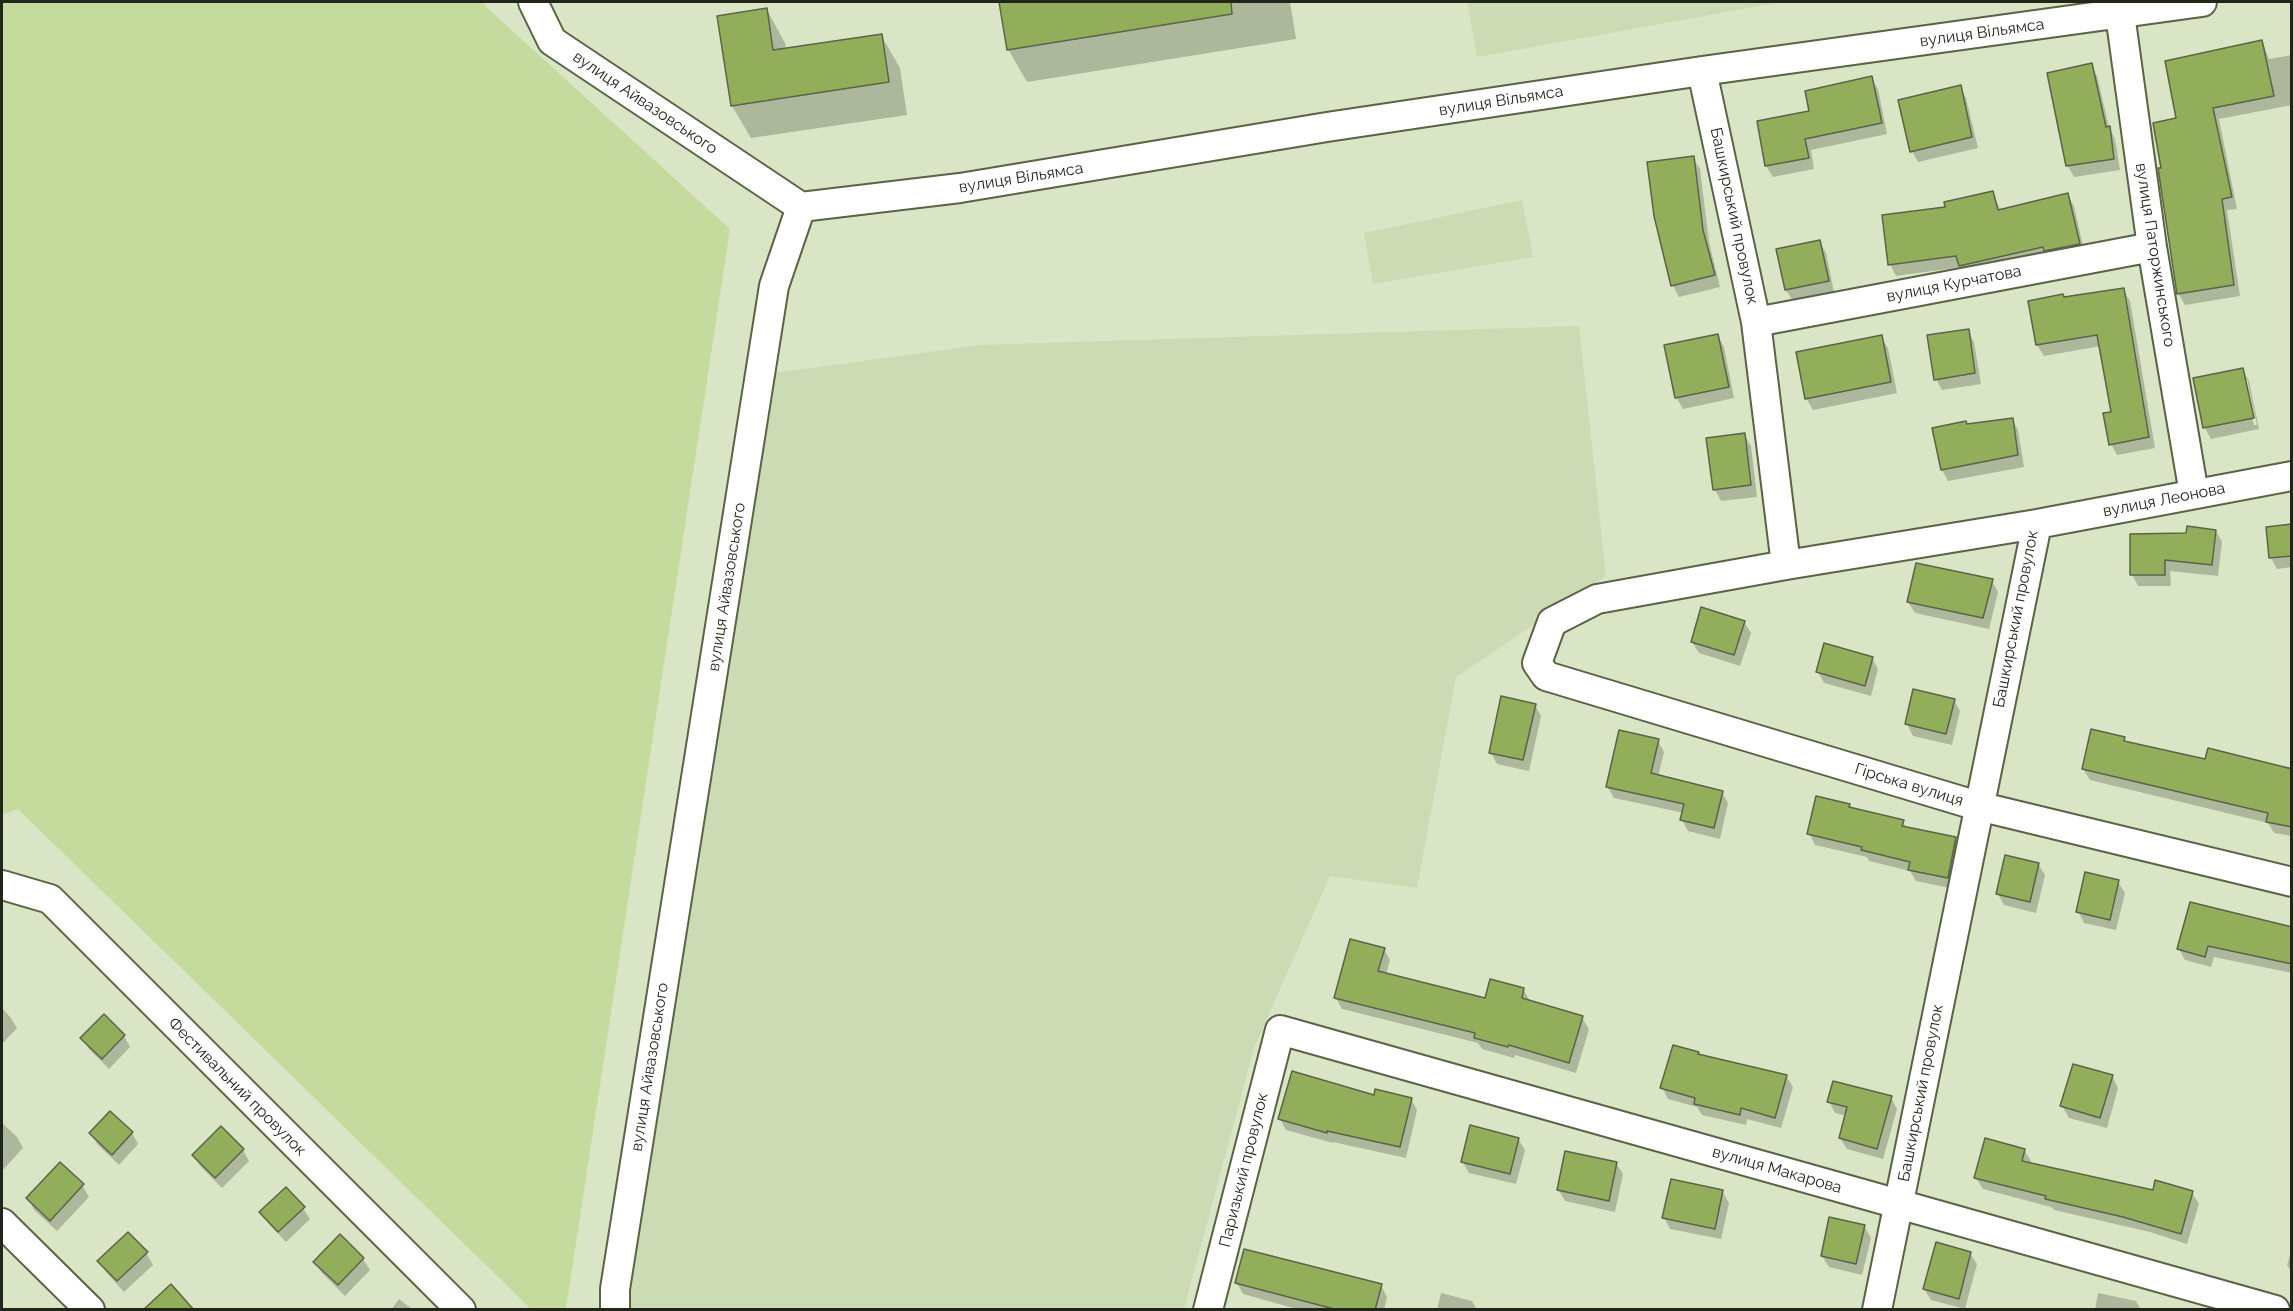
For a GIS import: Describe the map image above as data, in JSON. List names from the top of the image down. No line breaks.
{"streets":{"street":["вулиця Вільямса","вулиця Айвазовського","Башкирський провулок","вулиця Паторжинського","вулиця Курчатова","вулиця Леонова","Гірська вулиця","Фестивальний провулок","Паризький провулок","вулиця Макарова"]},"crossings":[["вулиця Вільямса","вулиця Айвазовського"],["вулиця Вільямса","Башкирський провулок"],["вулиця Вільямса","вулиця Паторжинського"],["Башкирський провулок","вулиця Курчатова"],["Башкирський провулок","вулиця Леонова"],["Башкирський провулок","Гірська вулиця"],["Башкирський провулок","вулиця Макарова"],["вулиця Паторжинського","вулиця Курчатова"],["вулиця Паторжинського","вулиця Леонова"],["Паризький провулок","вулиця Макарова"]]}
